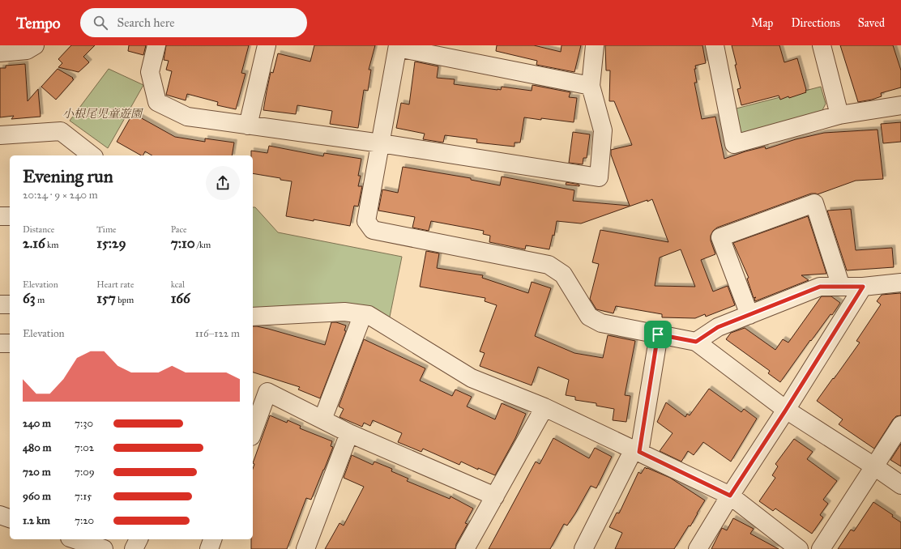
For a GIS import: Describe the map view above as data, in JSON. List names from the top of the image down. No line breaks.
{"parks":["小根尾児童遊園"],"page":{"header":"Tempo","search":"Search here","nav":["Map","Directions","Saved"],"heading":["Evening run","20:24 · 9 × 240 m"],"stats":[["Distance","2.16 km"],["Time","15:29"],["Pace","7:10 /km"],["Elevation","63 m"],["Heart rate","157 bpm"],["kcal","166"]],"chart":["Elevation","116–122 m"],"list":[{"name":"240 m","note":"7:30"},{"name":"480 m","note":"7:02"},{"name":"720 m","note":"7:09"},{"name":"960 m","note":"7:15"},{"name":"1.2 km","note":"7:20"}]}}
